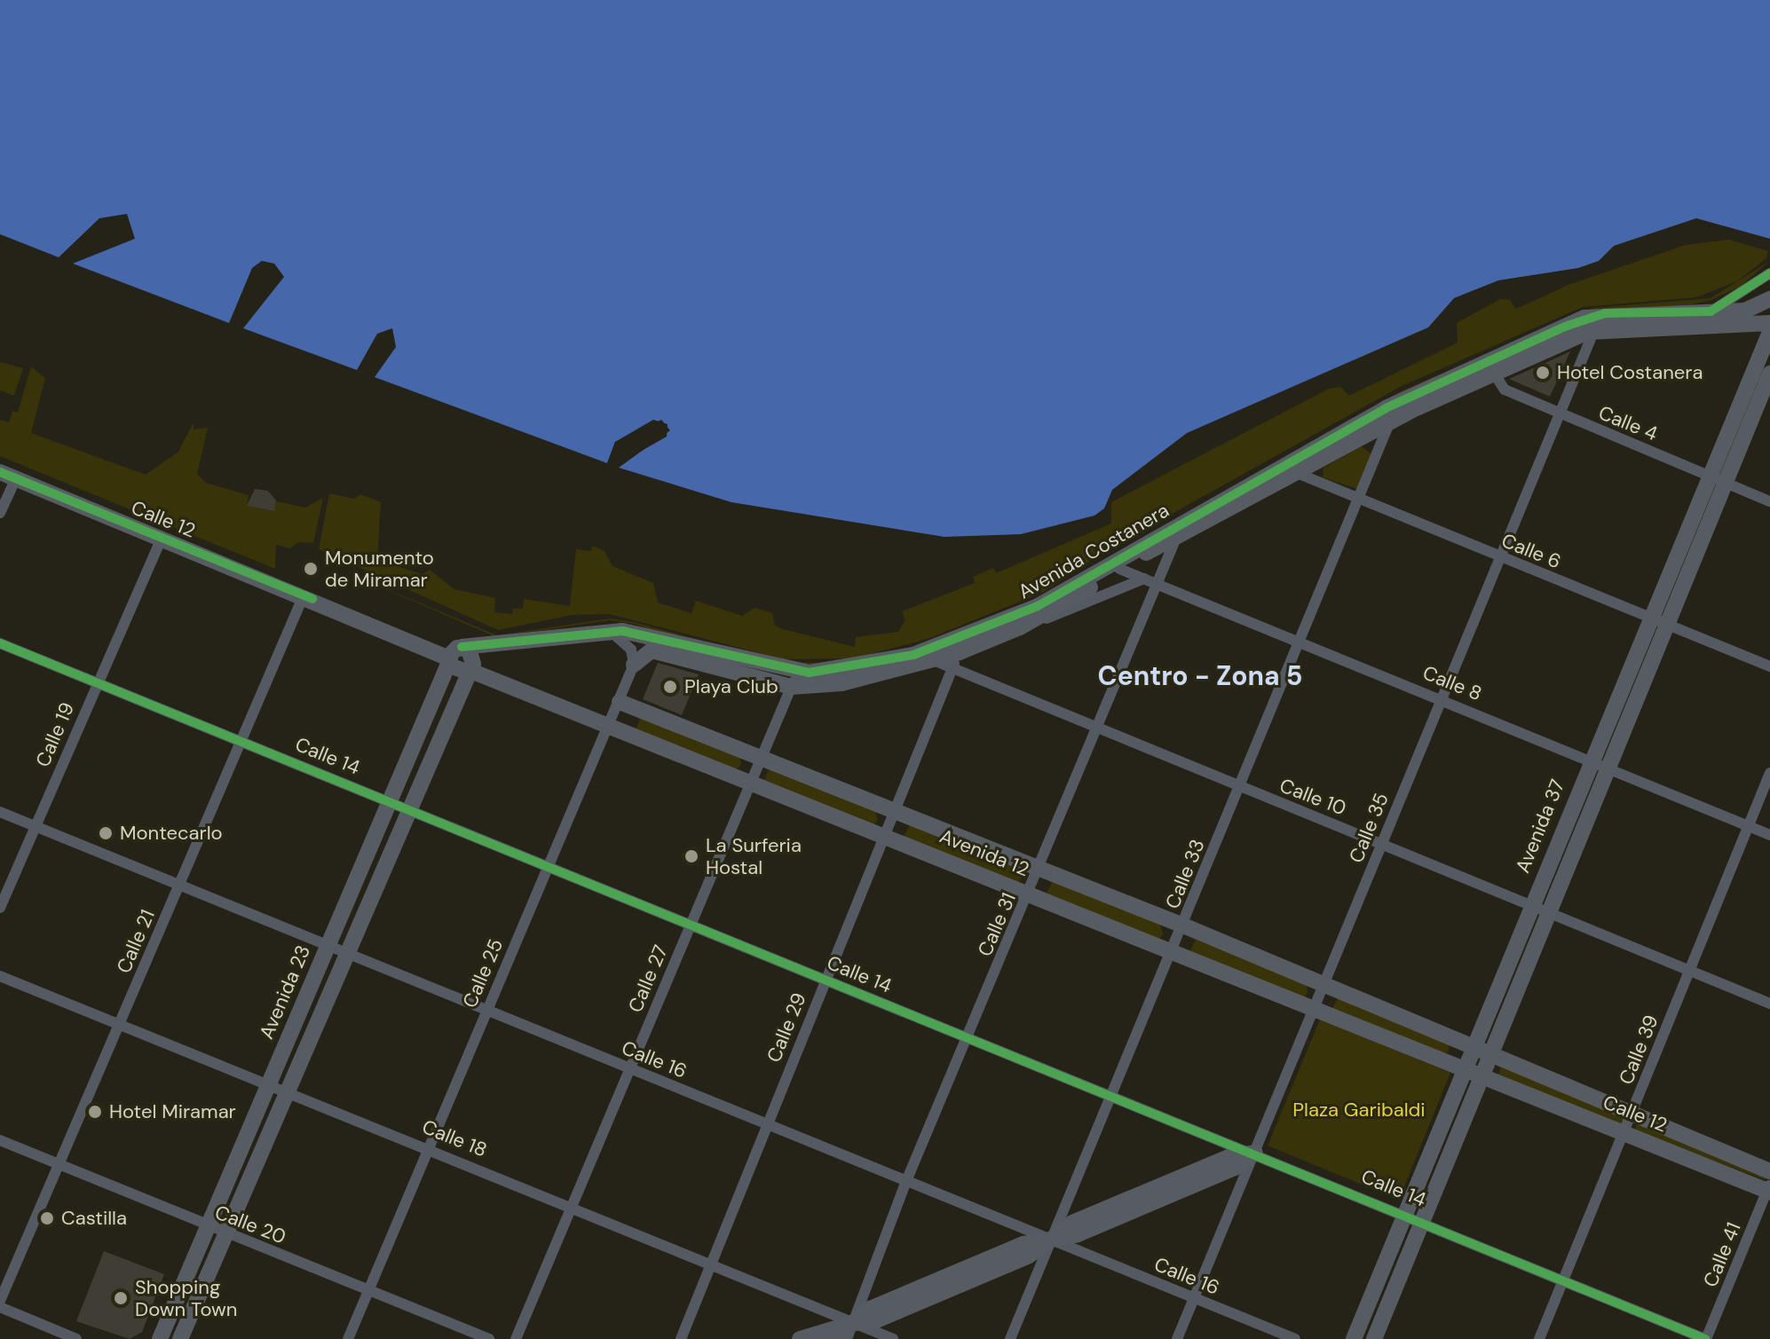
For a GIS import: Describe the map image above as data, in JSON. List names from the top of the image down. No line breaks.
{"streets":{"main road":["Calle 12","Avenida Costanera","Avenida 37","Avenida 12","Avenida 23"],"street":["Calle 4","Calle 6","Calle 8","Calle 19","Calle 14","Calle 10","Calle 35","Calle 33","Calle 31","Calle 21","Calle 25","Calle 27","Calle 29","Calle 39","Calle 16","Calle 18","Calle 20","Calle 41"]},"crossings":[["Calle 4","Avenida Costanera"],["Calle 4","Avenida 37"],["Calle 4","Calle 35"],["Calle 12","Avenida Costanera"],["Calle 12","Calle 19"],["Calle 12","Avenida 12"],["Calle 12","Calle 21"],["Calle 12","Avenida 23"],["Calle 12","Calle 39"],["Calle 12","Calle 41"],["Avenida Costanera","Calle 6"],["Avenida Costanera","Calle 8"],["Avenida Costanera","Calle 10"],["Avenida Costanera","Calle 35"],["Avenida Costanera","Calle 33"],["Avenida Costanera","Calle 31"],["Avenida Costanera","Calle 25"],["Avenida Costanera","Calle 27"],["Avenida Costanera","Avenida 23"],["Avenida Costanera","Calle 29"],["Calle 6","Avenida 37"],["Calle 6","Calle 35"],["Calle 6","Calle 33"],["Calle 8","Avenida 37"],["Calle 8","Calle 35"],["Calle 8","Calle 33"],["Calle 8","Calle 31"],["Calle 8","Calle 39"],["Calle 19","Calle 14"],["Calle 19","Calle 16"],["Calle 14","Avenida 37"],["Calle 14","Calle 35"],["Calle 14","Calle 33"],["Calle 14","Calle 31"],["Calle 14","Calle 21"],["Calle 14","Calle 25"],["Calle 14","Calle 27"],["Calle 14","Avenida 23"],["Calle 14","Calle 29"],["Calle 14","Calle 39"],["Calle 14","Calle 41"],["Calle 10","Avenida 37"],["Calle 10","Calle 35"],["Calle 10","Calle 33"],["Calle 10","Calle 31"],["Calle 10","Calle 29"],["Calle 10","Calle 39"],["Avenida 37","Avenida 12"],["Calle 35","Avenida 12"],["Calle 35","Calle 16"],["Avenida 12","Calle 33"],["Avenida 12","Calle 31"],["Avenida 12","Calle 25"],["Avenida 12","Calle 27"],["Avenida 12","Avenida 23"],["Avenida 12","Calle 29"],["Calle 33","Calle 16"],["Calle 31","Calle 16"],["Calle 31","Calle 18"],["Calle 21","Calle 16"],["Calle 21","Calle 18"],["Calle 21","Calle 20"],["Calle 25","Calle 16"],["Calle 25","Calle 18"],["Calle 25","Calle 20"],["Calle 27","Calle 16"],["Calle 27","Calle 18"],["Avenida 23","Calle 16"],["Avenida 23","Calle 18"],["Avenida 23","Calle 20"],["Calle 29","Calle 16"],["Calle 29","Calle 18"]],"districts":["Centro - Zona 5"],"parks":["Plaza Garibaldi"],"places":["Hotel Costanera","Monumento de Miramar","Playa Club","Montecarlo","La Surferia Hostal","Hotel Miramar","Castilla","Shopping Down Town"]}
